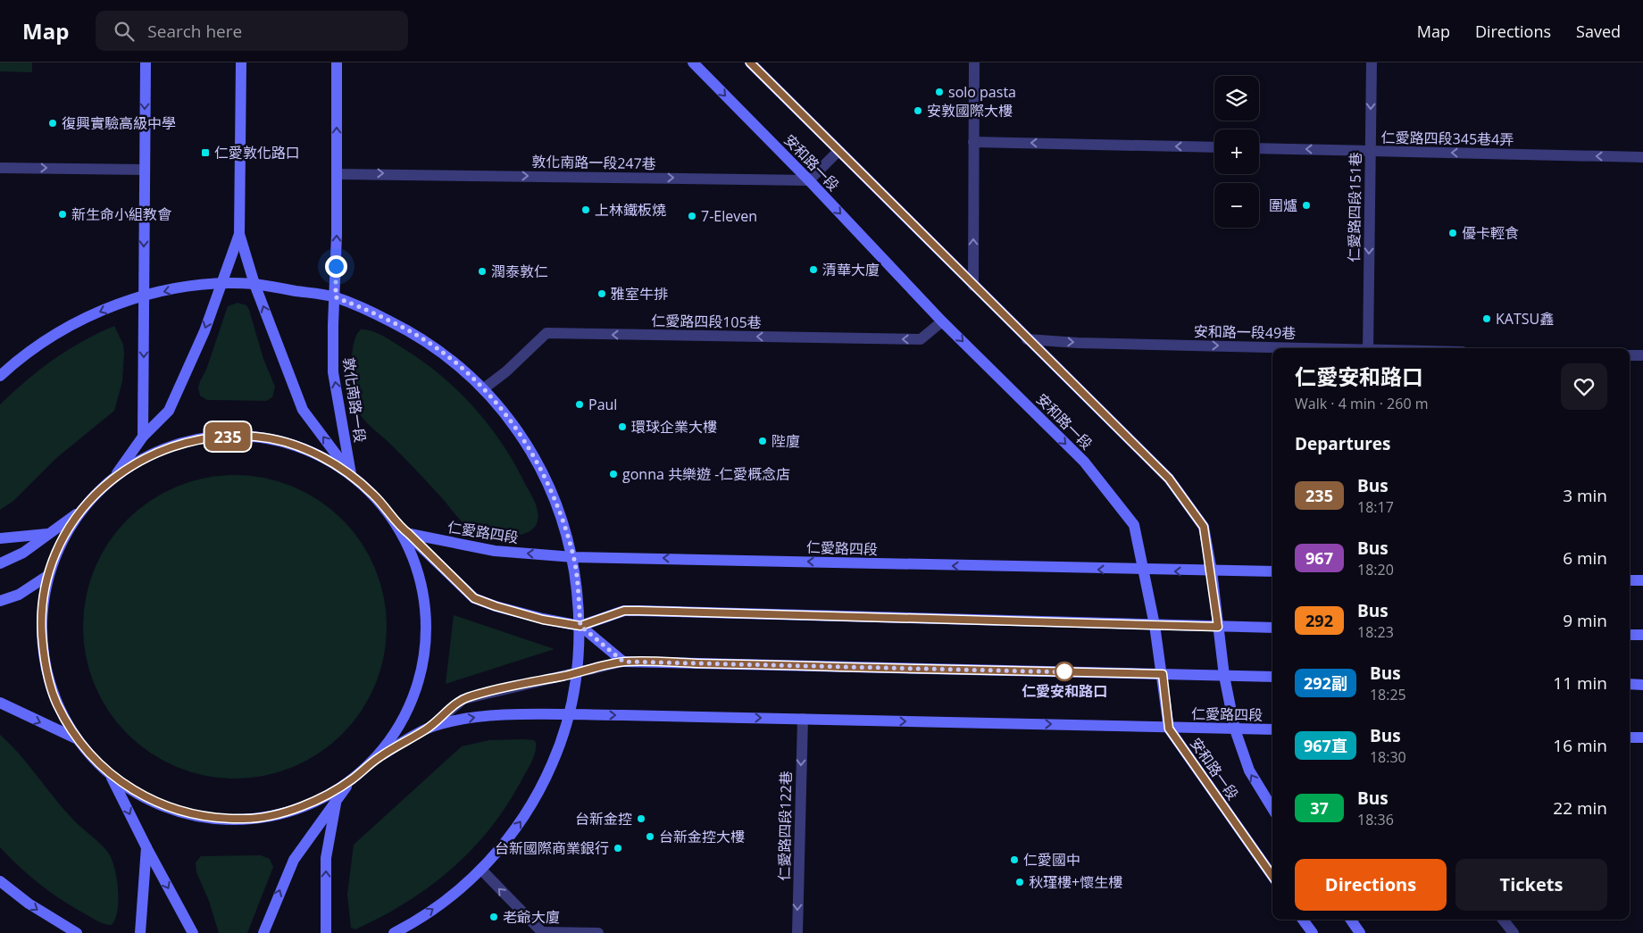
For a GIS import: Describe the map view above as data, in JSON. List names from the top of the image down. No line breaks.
{"streets":{"main road":["安和路一段","敦化南路一段","仁愛路四段"],"street":["仁愛路四段345巷4弄","敦化南路一段247巷","仁愛路四段151巷","仁愛路四段105巷","安和路一段49巷","仁愛路四段122巷"]},"crossings":[["仁愛路四段345巷4弄","仁愛路四段151巷"],["敦化南路一段247巷","安和路一段"],["敦化南路一段247巷","敦化南路一段"],["安和路一段","仁愛路四段105巷"],["安和路一段","安和路一段49巷"],["安和路一段","仁愛路四段"],["仁愛路四段","仁愛路四段122巷"]],"one_way":["仁愛路四段345巷4弄","敦化南路一段247巷","仁愛路四段151巷","仁愛路四段105巷","安和路一段49巷","仁愛路四段122巷"],"places":{"other":["solo pasta","安敦國際大樓","復興實驗高級中學","圍爐","上林鐵板燒","新生命小組教會","7-Eleven","優卡輕食","清華大廈","潤泰敦仁","雅室牛排","KATSU鑫","Paul","環球企業大樓","陛廈","gonna 共樂遊 -仁愛概念店","仁愛安和路口","台新金控","台新金控大樓","台新國際商業銀行","仁愛國中","秋瑾樓+懷生樓","老爺大廈"],"transit":["仁愛敦化路口"]},"lines":["bus line 235"],"page":{"header":"Map","search":"Search here","nav":["Map","Directions","Saved"],"on_map":"235","map_buttons":["+","−"],"heading":[["仁愛安和路口","Walk · 4 min · 260 m"],"Departures"],"list":[{"mark":"235","name":"Bus","note":"18:17","value":"3 min"},{"mark":"967","name":"Bus","note":"18:20","value":"6 min"},{"mark":"292","name":"Bus","note":"18:23","value":"9 min"},{"mark":"292副","name":"Bus","note":"18:25","value":"11 min"},{"mark":"967直","name":"Bus","note":"18:30","value":"16 min"},{"mark":"37","name":"Bus","note":"18:36","value":"22 min"}],"buttons":["Directions","Tickets"]}}
